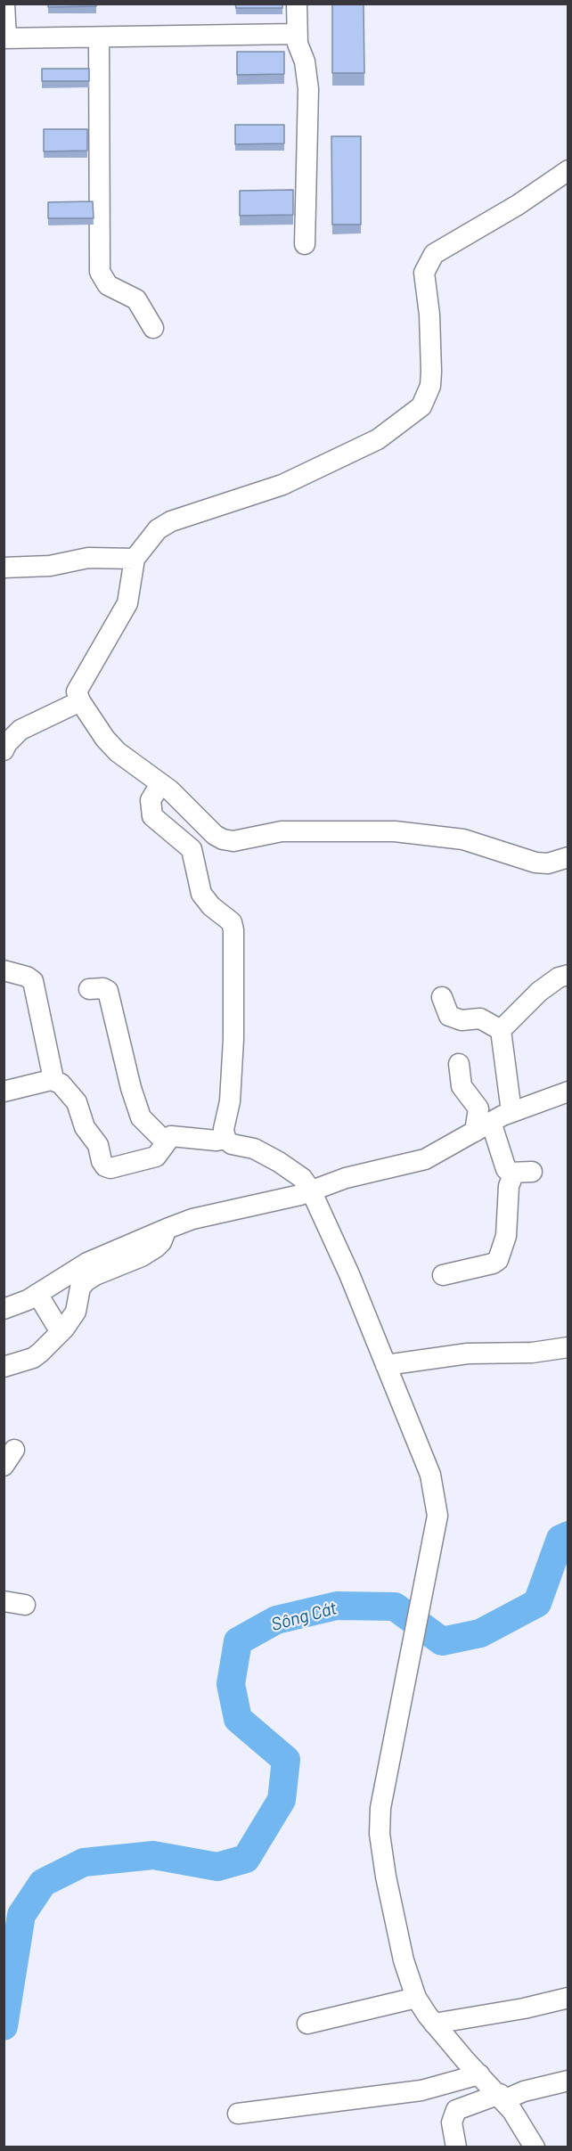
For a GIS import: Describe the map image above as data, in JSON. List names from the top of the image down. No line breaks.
{"water":["Sông Cát"]}
